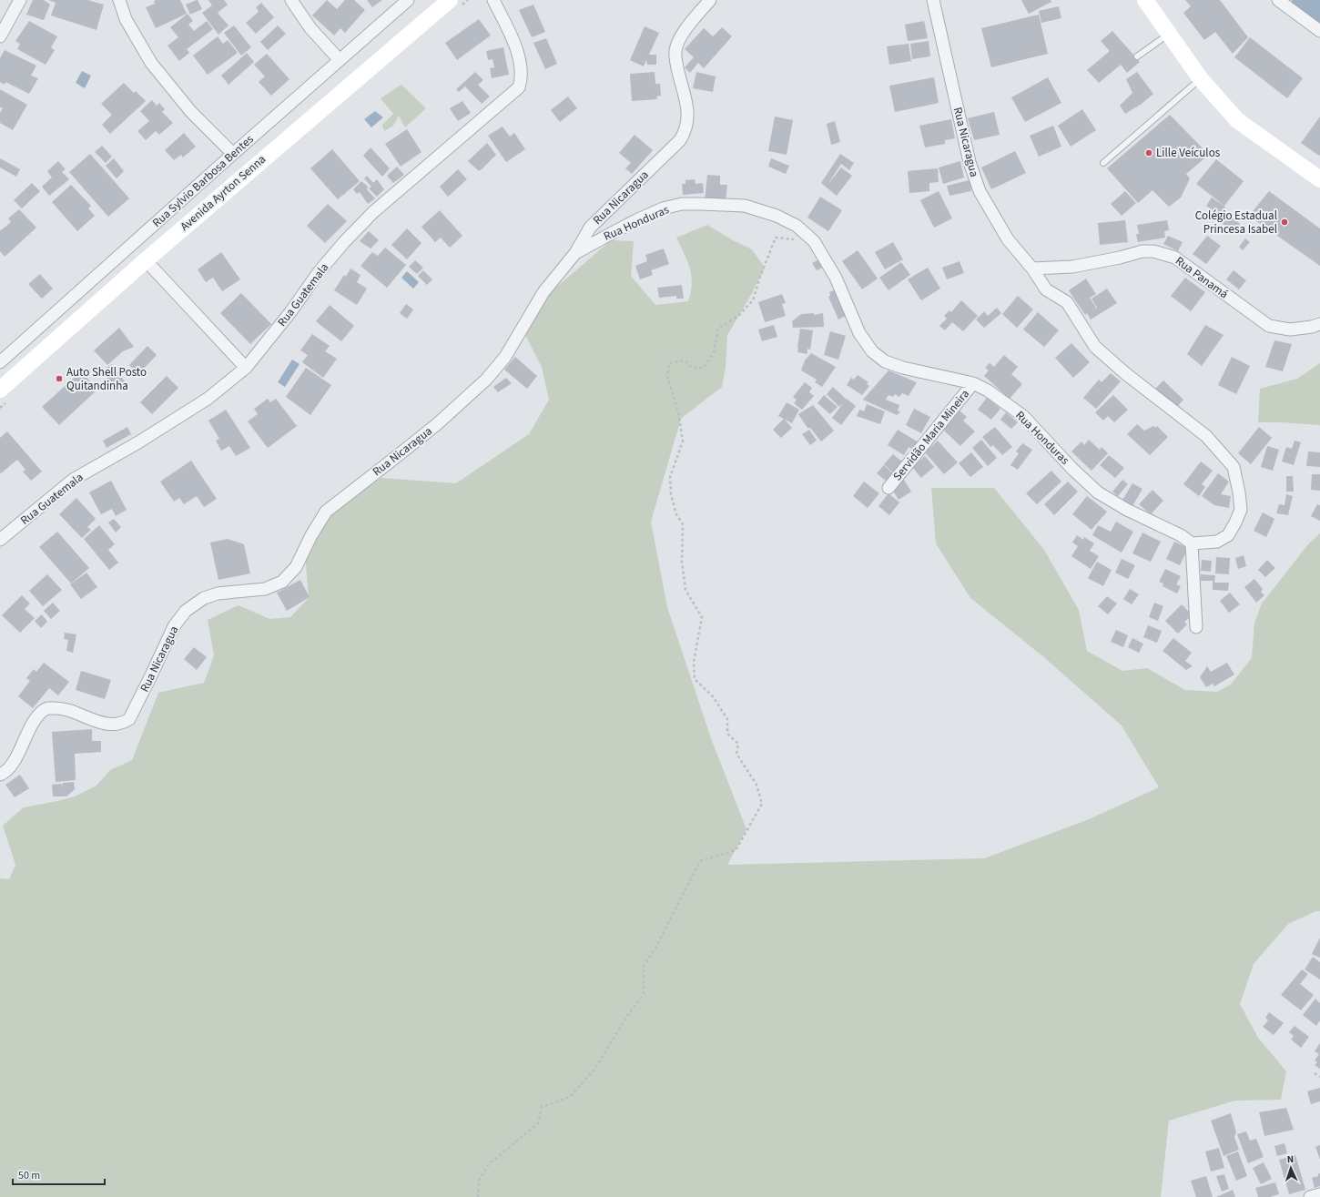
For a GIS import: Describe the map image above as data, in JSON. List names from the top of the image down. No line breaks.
{"streets":{"main road":["Avenida Ayrton Senna"],"street":["Rua Nicaragua","Rua Sylvio Barbosa Bentes","Rua Honduras","Rua Panamá","Rua Guatemala","Servidão Maria Mineira"]},"crossings":[["Rua Nicaragua","Rua Honduras"],["Rua Nicaragua","Rua Panamá"],["Rua Honduras","Servidão Maria Mineira"]],"places":["Lille Veículos","Colégio Estadual Princesa Isabel","Auto Shell Posto Quitandinha"],"scale_bar":"50 m","north":"top"}
